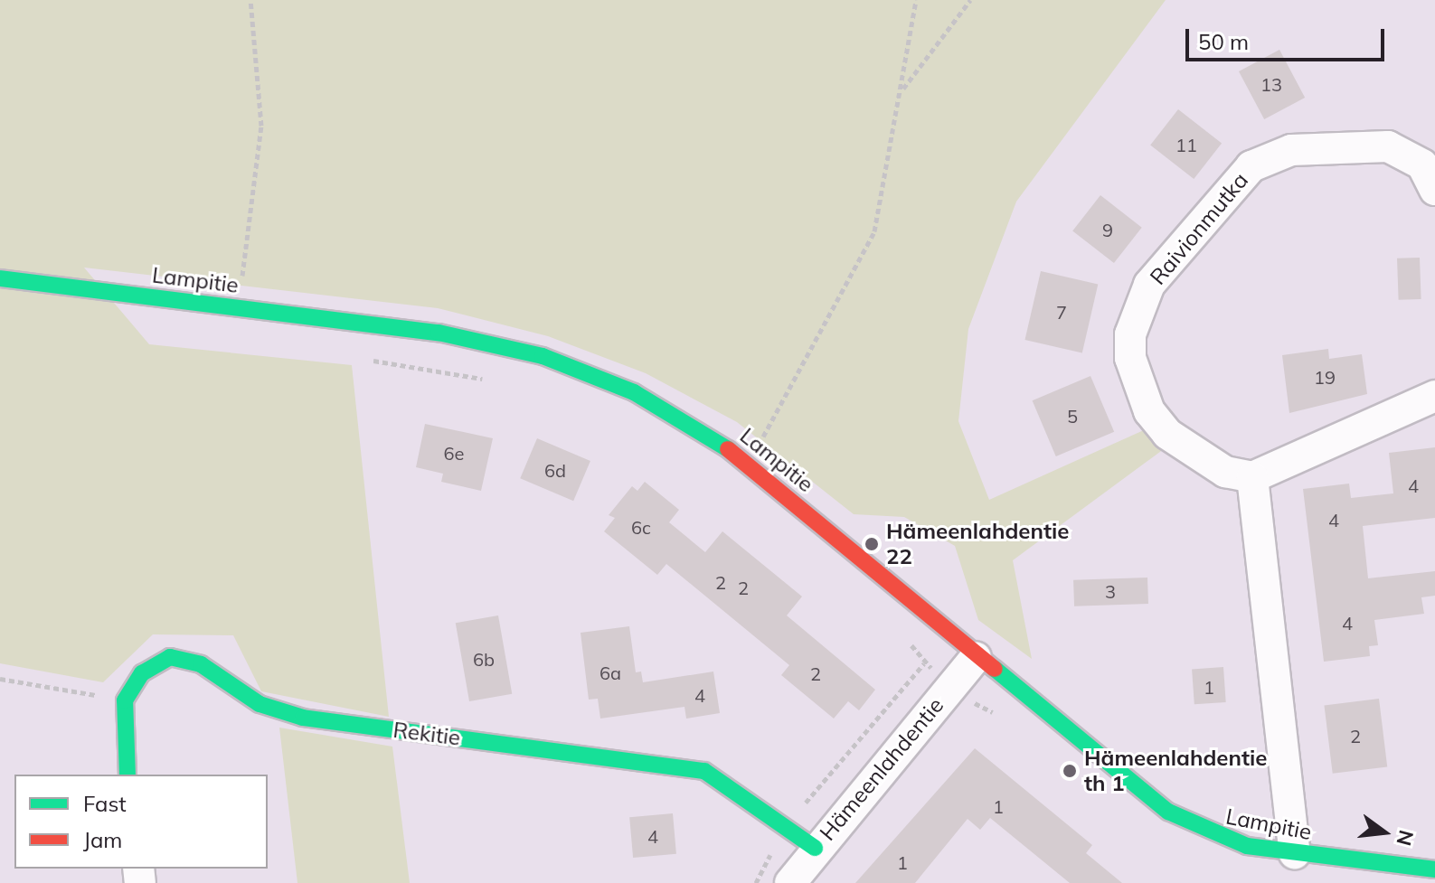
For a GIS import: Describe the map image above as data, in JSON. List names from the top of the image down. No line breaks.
{"streets":{"street":["Raivionmutka","Lampitie","Rekitie","Hämeenlahdentie"]},"crossings":[["Lampitie","Hämeenlahdentie"],["Rekitie","Hämeenlahdentie"]],"places":["Hämeenlahdentie 22","Hämeenlahdentie th 1"],"house_numbers":["13","11","9","7","19","5","6e","6d","4","4","6c","2","2","3","4","6b","6a","2","1","4","2","1","4","1"],"legend":["Fast","Jam"],"scale_bar":"50 m","north":"right"}
